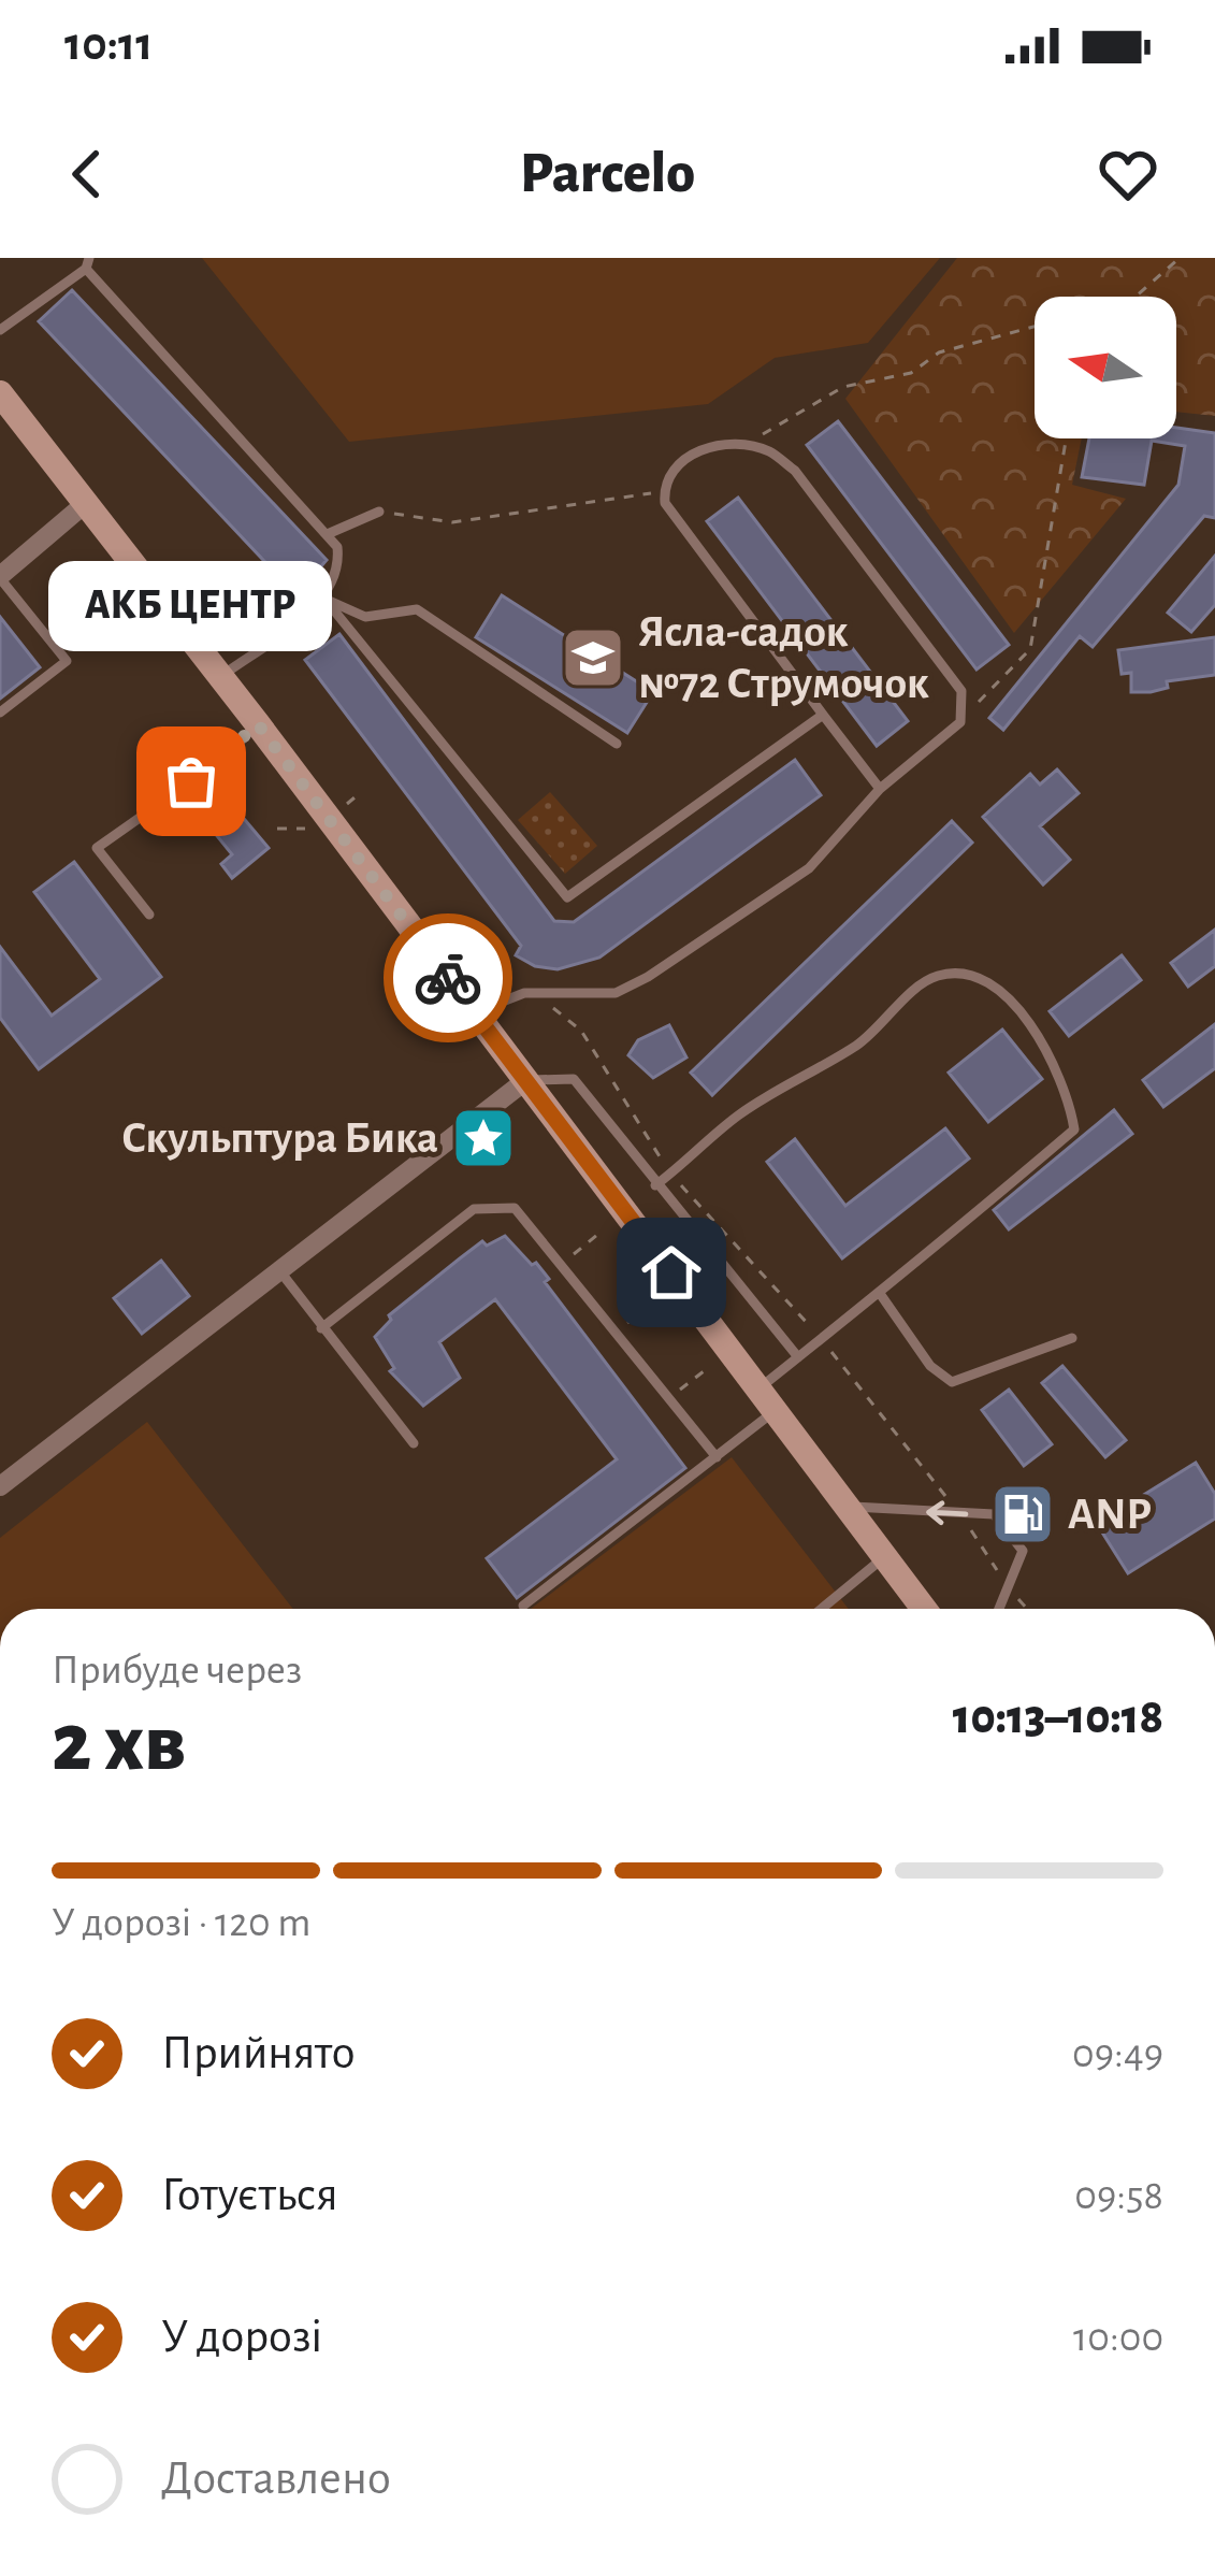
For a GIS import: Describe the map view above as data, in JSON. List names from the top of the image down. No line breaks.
{"places":{"school or university":["Ясла-садок №72 Струмочок"],"other":["АКБ ЦЕНТР"],"place":["Cкульптура Бика"],"fuel station":["ANP"]},"north":"left","page":{"status":"10:11","header":"Parcelo","bubble":"АКБ ЦЕНТР","heading":["2 хв","Прибуде через","10:13–10:18"],"bar":"У дорозі · 120 m","list":[["Прийнято","09:49"],["Готується","09:58"],["У дорозі","10:00"],"Доставлено"]}}
